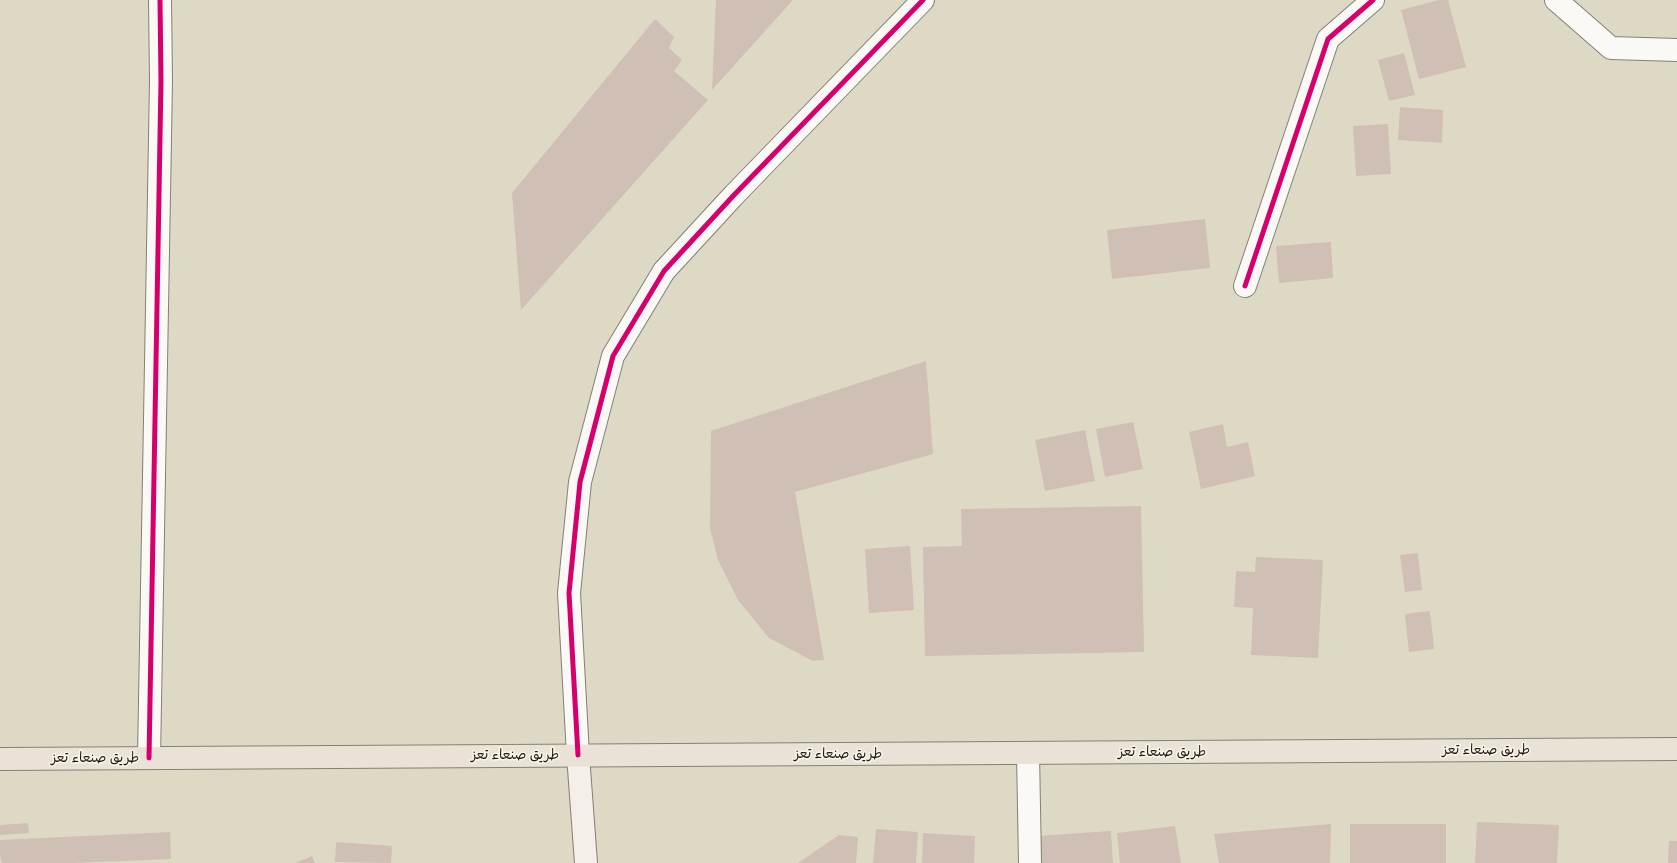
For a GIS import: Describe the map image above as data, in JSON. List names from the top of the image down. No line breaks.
{"streets":{"highway":["طريق صنعاء تعز"]}}
